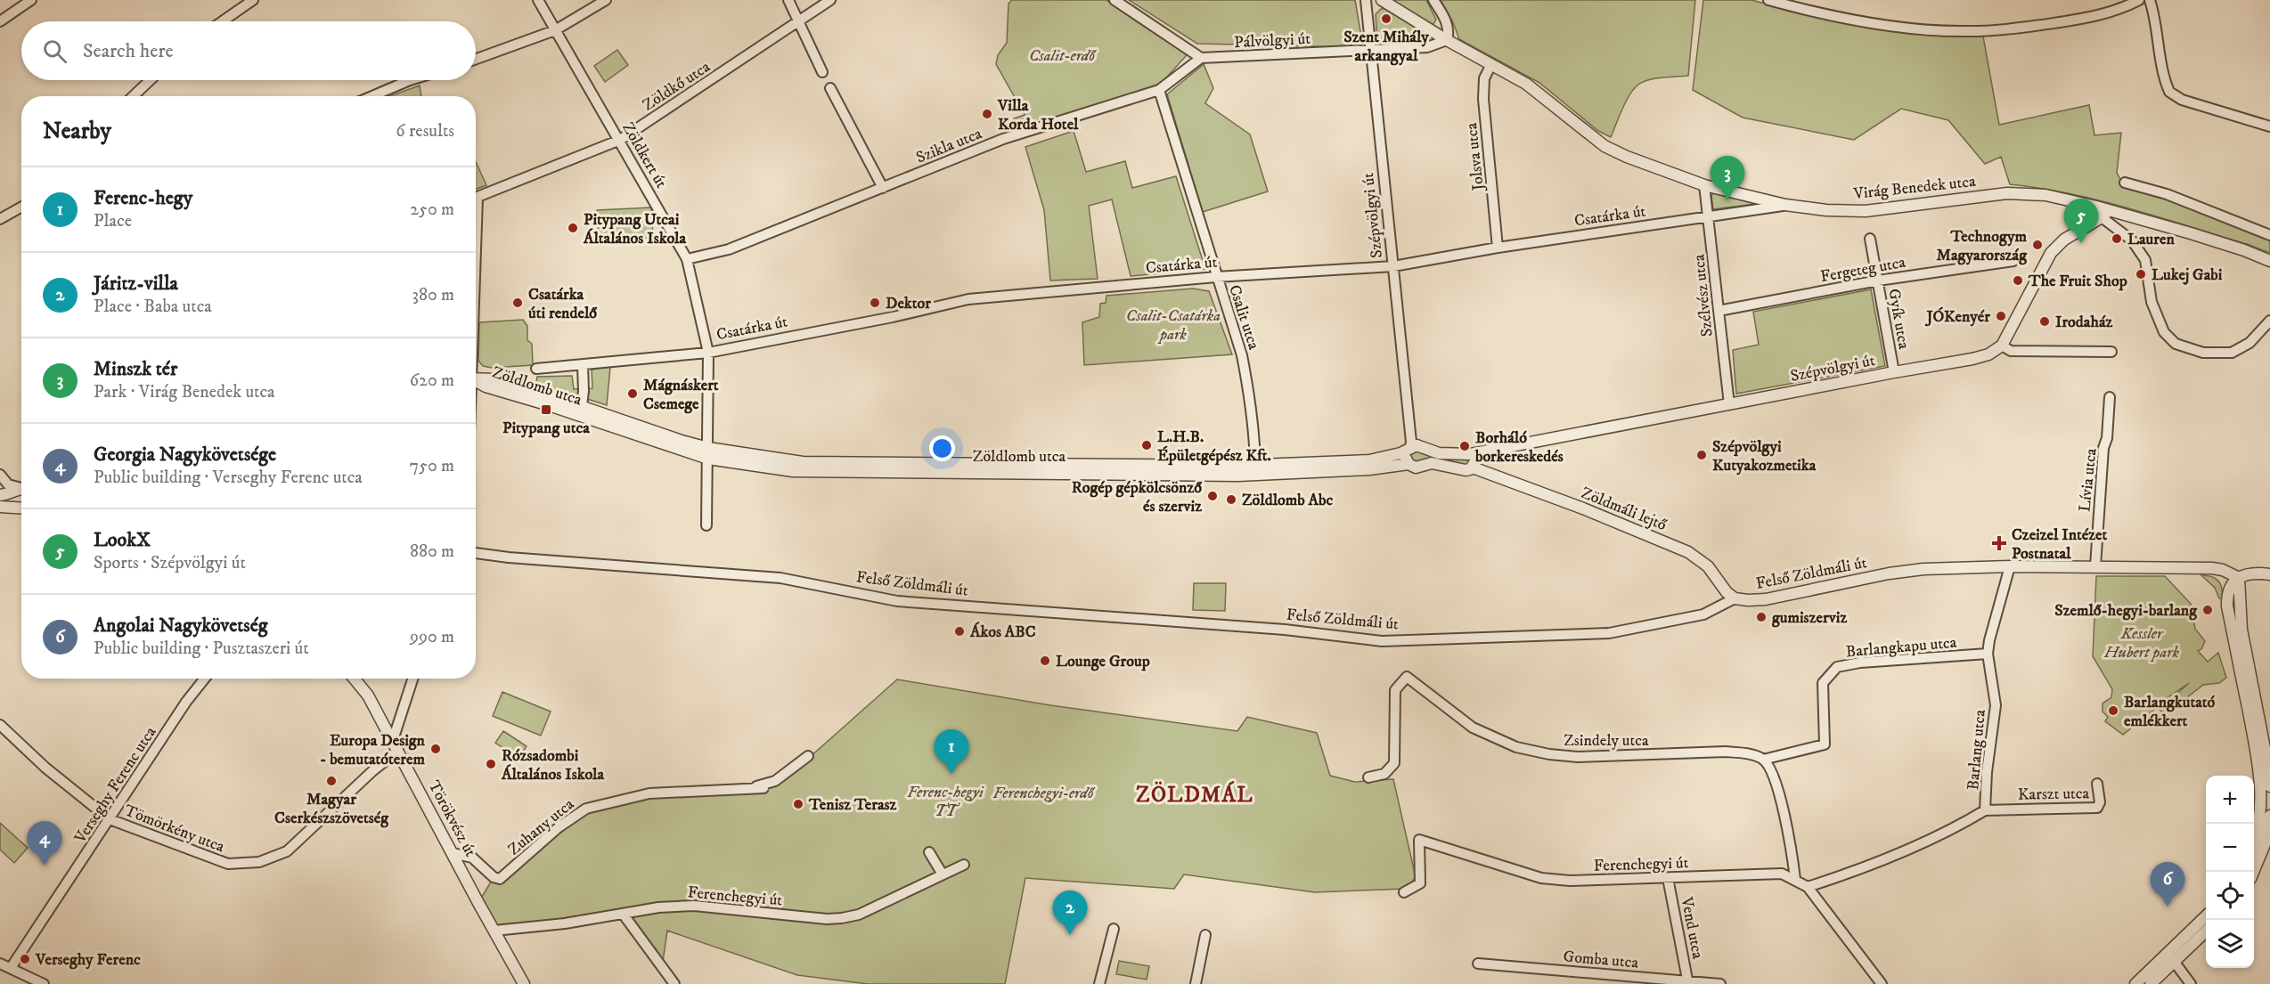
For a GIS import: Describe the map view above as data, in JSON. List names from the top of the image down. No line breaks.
{"streets":{"street":["Pálvölgyi út","Zöldkő utca","Szikla utca","Zöldkert út","Jolsva utca","Virág Benedek utca","Szépvölgyi út","Csatárka út","Fergeteg utca","Szélvész utca","Csalit utca","Gyík utca","Zöldlomb utca","Lívia utca","Zöldmáli lejtő","Felső Zöldmáli út","Barlangkapu utca","Zsindely utca","Barlang utca","Verseghy Ferenc utca","Karszt utca","Törökvész út","Zuhany utca","Tömörkény utca","Ferenchegyi út","Vend utca","Gomba utca"]},"crossings":[["Pálvölgyi út","Szikla utca"],["Pálvölgyi út","Virág Benedek utca"],["Pálvölgyi út","Szépvölgyi út"],["Zöldkő utca","Zöldkert út"],["Szikla utca","Zöldkert út"],["Szikla utca","Csalit utca"],["Zöldkert út","Csatárka út"],["Zöldkert út","Zöldlomb utca"],["Jolsva utca","Virág Benedek utca"],["Jolsva utca","Csatárka út"],["Virág Benedek utca","Csatárka út"],["Virág Benedek utca","Szélvész utca"],["Szépvölgyi út","Csatárka út"],["Szépvölgyi út","Szélvész utca"],["Szépvölgyi út","Gyík utca"],["Szépvölgyi út","Zöldlomb utca"],["Szépvölgyi út","Zöldmáli lejtő"],["Csatárka út","Szélvész utca"],["Csatárka út","Csalit utca"],["Fergeteg utca","Szélvész utca"],["Fergeteg utca","Gyík utca"],["Csalit utca","Zöldlomb utca"],["Lívia utca","Felső Zöldmáli út"],["Zöldmáli lejtő","Felső Zöldmáli út"],["Felső Zöldmáli út","Barlang utca"],["Barlangkapu utca","Zsindely utca"],["Barlangkapu utca","Barlang utca"],["Barlang utca","Karszt utca"],["Barlang utca","Ferenchegyi út"],["Verseghy Ferenc utca","Tömörkény utca"],["Törökvész út","Zuhany utca"],["Törökvész út","Tömörkény utca"],["Törökvész út","Ferenchegyi út"],["Ferenchegyi út","Vend utca"],["Vend utca","Gomba utca"]],"districts":["ZÖLDMÁL"],"parks":["Csalit-erdő","Csalit-Csatárka park","Kessler Hubert park","Ferenc-hegyi TT","Ferenchegyi-erdő"],"places":{"other":["Szent Mihály arkangyal","Villa Korda Hotel","Pitypang Utcai Általános Iskola","Lauren","Technogym Magyarország","Lukej Gabi","The Fruit Shop","Csatárka úti rendelő","Dektor","JÓKenyér","Irodaház","Mágnáskert Csemege","L.H.B. Épületgépész Kft.","Borháló borkereskedés","Szépvölgyi Kutyakozmetika","Rogép gépkölcsönző és szerviz","Zöldlomb Abc","Szemlő-hegyi-barlang","gumiszerviz","Ákos ABC","Lounge Group","Barlangkutató emlékkert","Europa Design - bemutatóterem","Rózsadombi Általános Iskola","Magyar Cserkészszövetség","Tenisz Terasz","Verseghy Ferenc"],"transit":["Pitypang utca"],"health":["Czeizel Intézet Postnatal"]},"page":{"search":"Search here","heading":["Nearby","6 results"],"pins":["3","5","1","4","6","2"],"list":[{"mark":"1","name":"Ferenc-hegy","note":"Place","value":"250 m"},{"mark":"2","name":"Járitz-villa","note":"Place · Baba utca","value":"380 m"},{"mark":"3","name":"Minszk tér","note":"Park · Virág Benedek utca","value":"620 m"},{"mark":"4","name":"Georgia Nagykövetsége","note":"Public building · Verseghy Ferenc utca","value":"750 m"},{"mark":"5","name":"LookX","note":"Sports · Szépvölgyi út","value":"880 m"},{"mark":"6","name":"Angolai Nagykövetség","note":"Public building · Pusztaszeri út","value":"990 m"}],"map_buttons":["+","−"]}}
